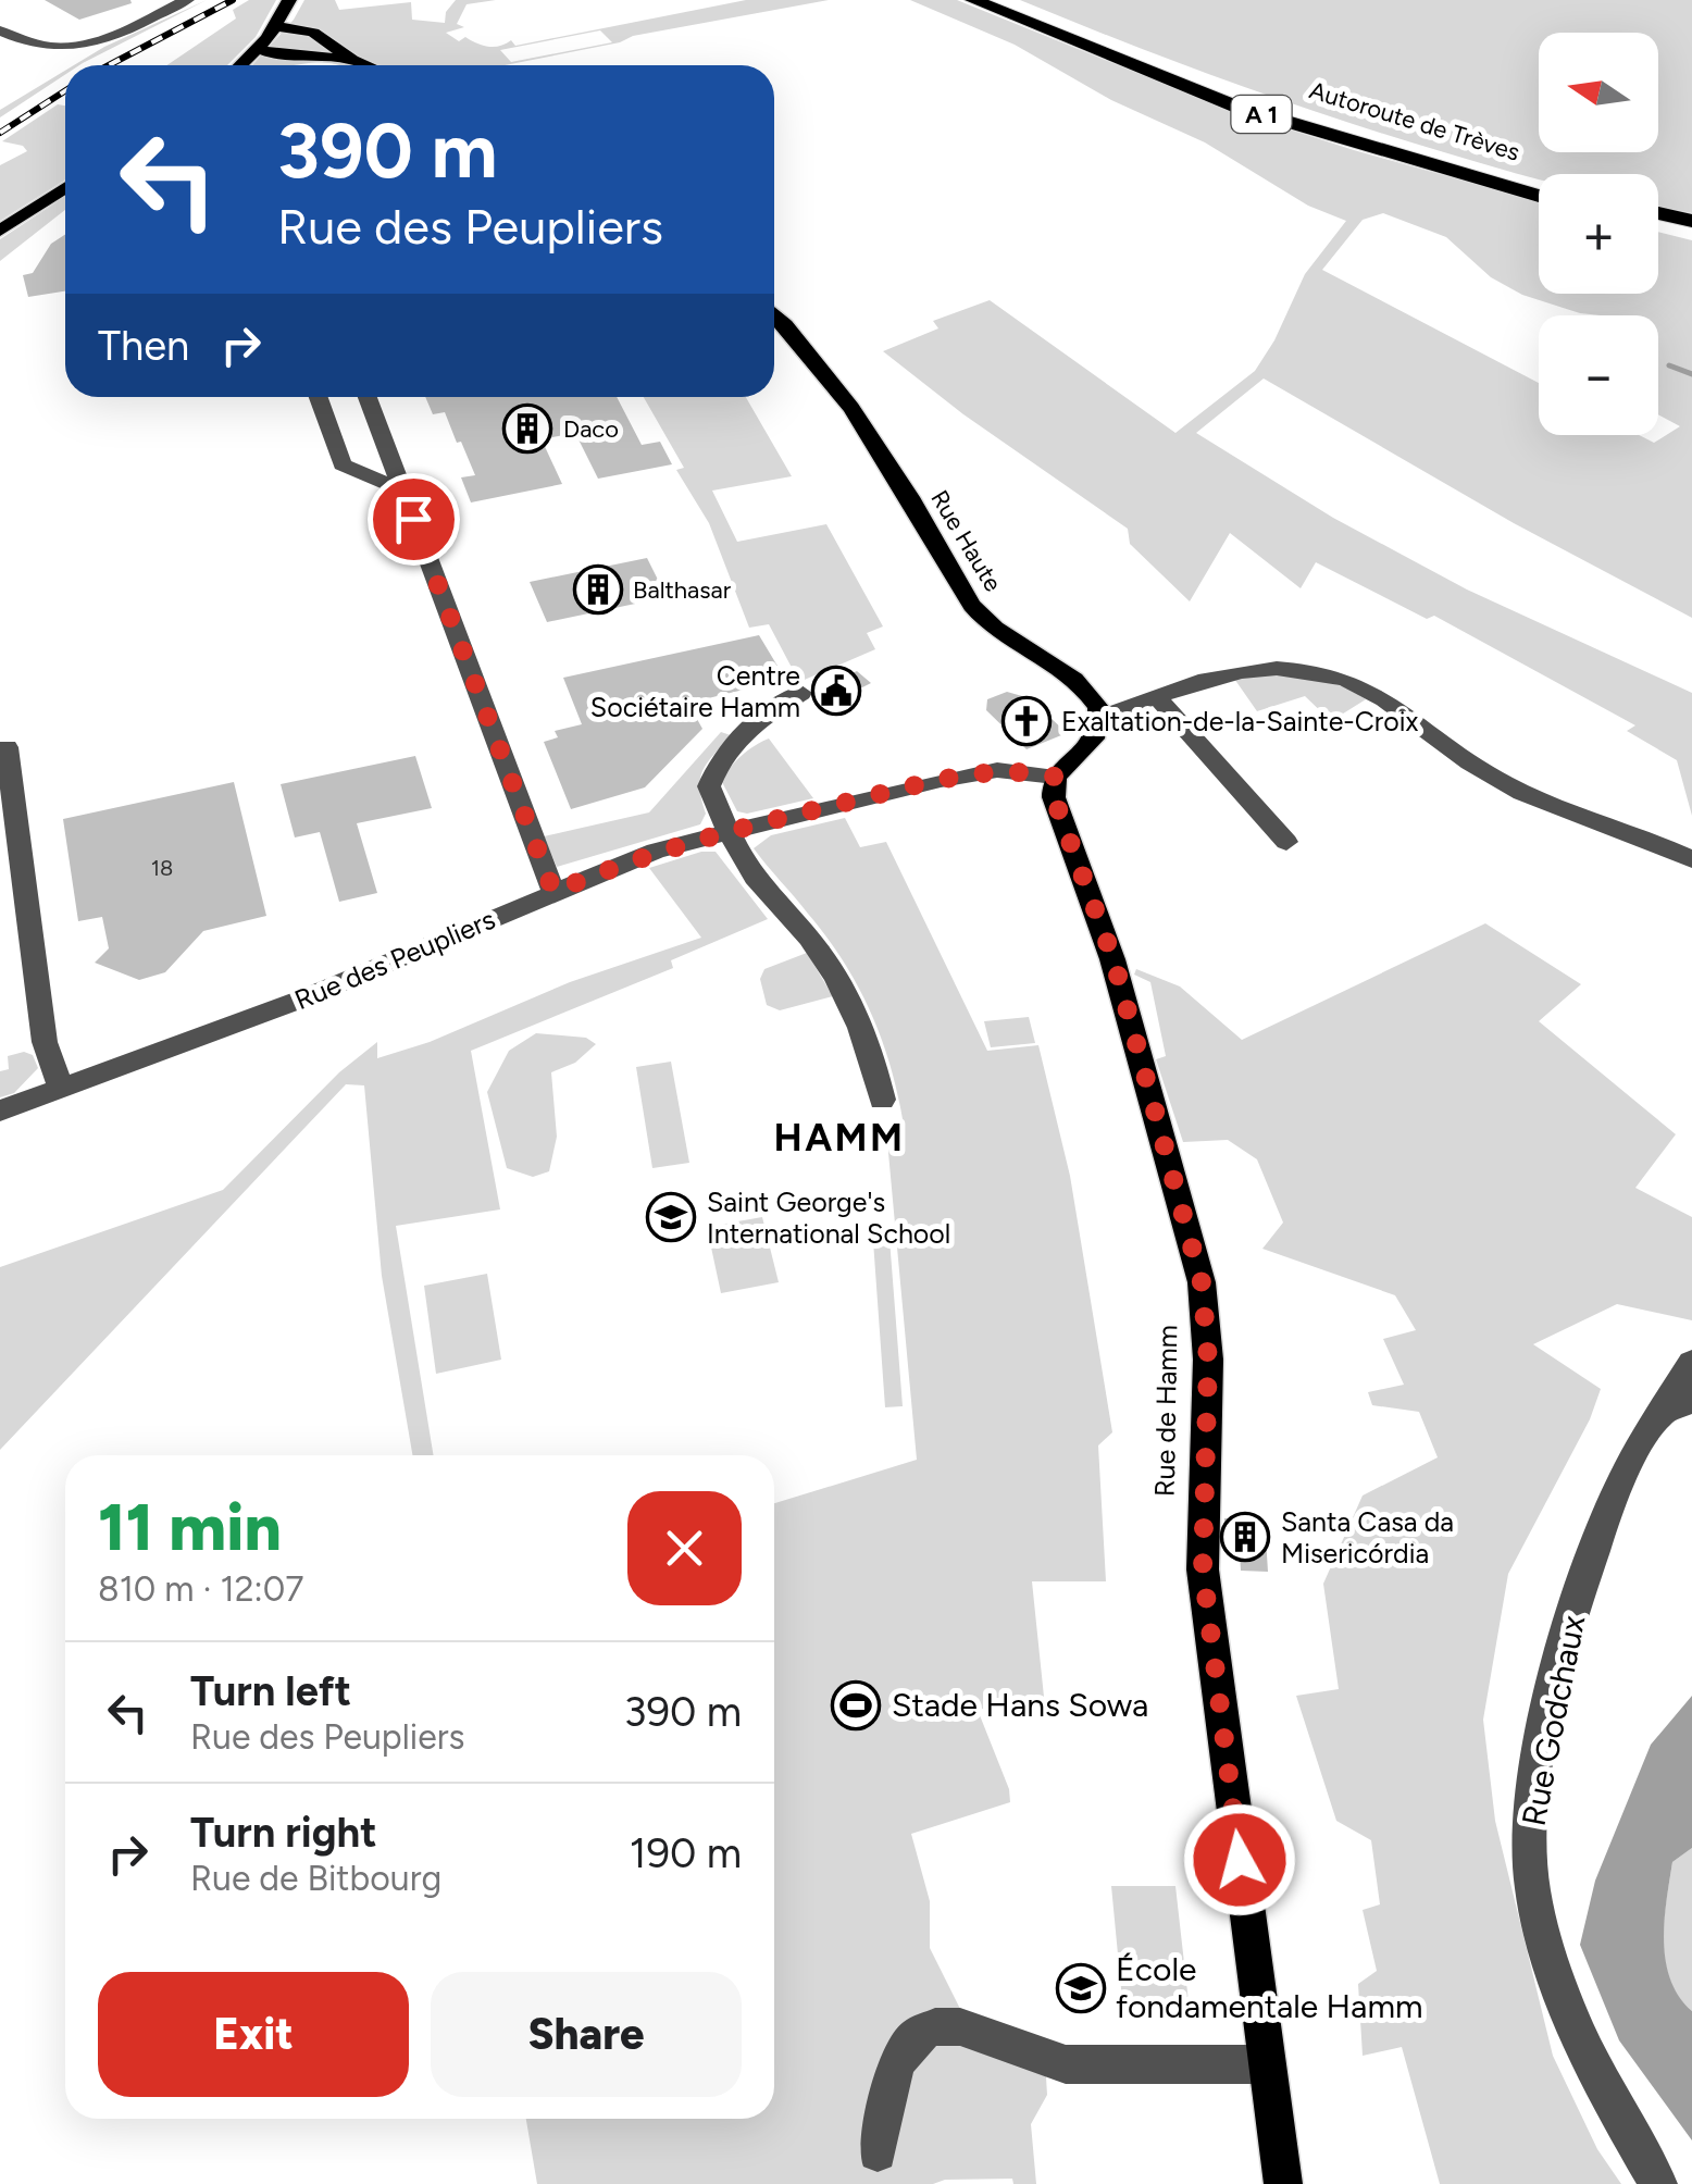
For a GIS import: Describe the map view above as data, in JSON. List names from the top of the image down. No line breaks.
{"streets":{"highway":["A 1","Autoroute de Trèves"],"main road":["Rue Haute","Rue de Hamm"],"street":["Rue des Peupliers","Rue Godchaux"]},"crossings":[["Rue des Peupliers","Rue de Hamm"]],"districts":["HAMM"],"places":{"building":["Daco","Balthasar","Santa Casa da Misericórdia"],"public building":["Centre Sociétaire Hamm"],"church":["Exaltation-de-la-Sainte-Croix"],"school or university":["Saint George's International School","École fondamentale Hamm"],"sports":["Stade Hans Sowa"]},"house_numbers":["18"],"north":"left","page":{"map_buttons":["+","−"],"turn":["390 m","Rue des Peupliers"],"then":"Then","heading":["11 min","810 m · 12:07"],"list":[{"name":"Turn left","note":"Rue des Peupliers","value":"390 m"},{"name":"Turn right","note":"Rue de Bitbourg","value":"190 m"}],"buttons":["Exit","Share"]}}
